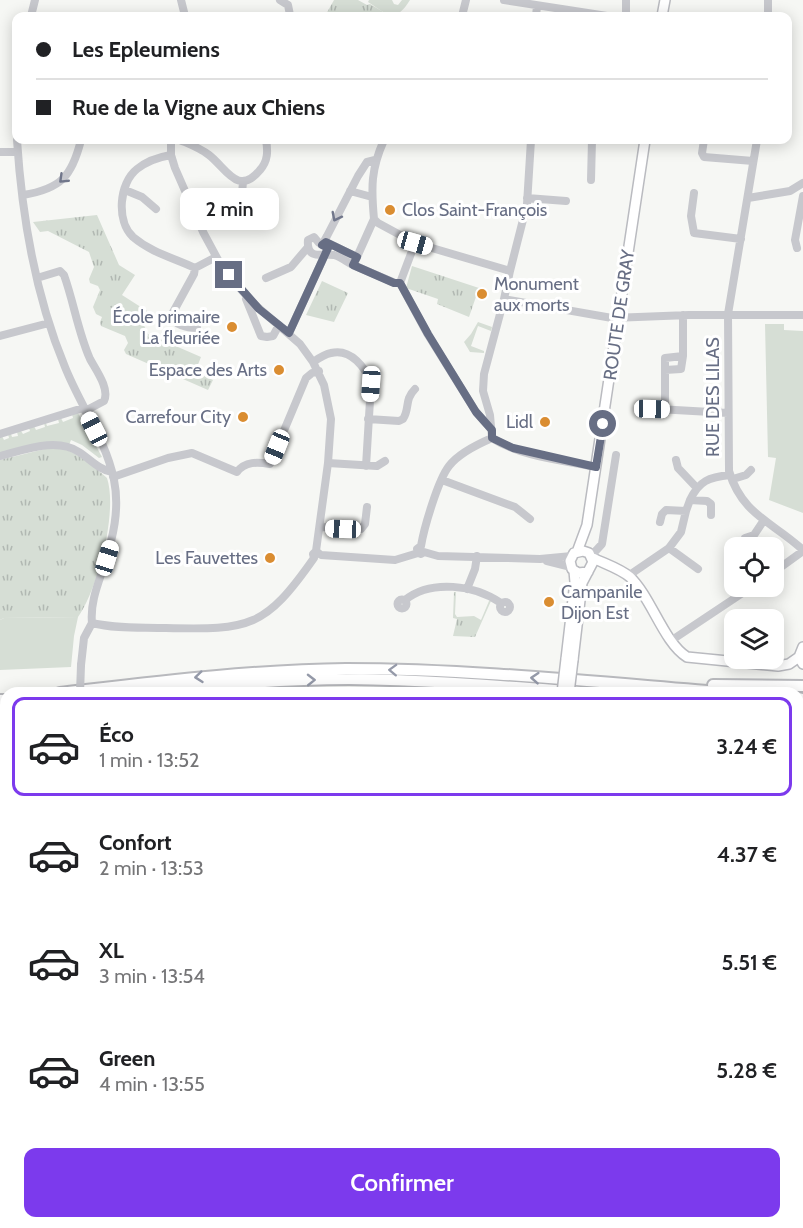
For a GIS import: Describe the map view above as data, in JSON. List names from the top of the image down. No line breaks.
{"streets":{"main road":["ROUTE DE GRAY"],"street":["RUE DES LILAS"]},"places":["Clos Saint-François","Monument aux morts","École primaire La fleuriée","Espace des Arts","Carrefour City","Lidl","Les Fauvettes","Campanile Dijon Est"],"page":{"banner":["Les Epleumiens","Rue de la Vigne aux Chiens"],"bubble":"2 min","list":[{"name":"Éco","note":"1 min · 13:52","value":"3.24 €"},{"name":"Confort","note":"2 min · 13:53","value":"4.37 €"},{"name":"XL","note":"3 min · 13:54","value":"5.51 €"},{"name":"Green","note":"4 min · 13:55","value":"5.28 €"}],"buttons":"Confirmer"}}
